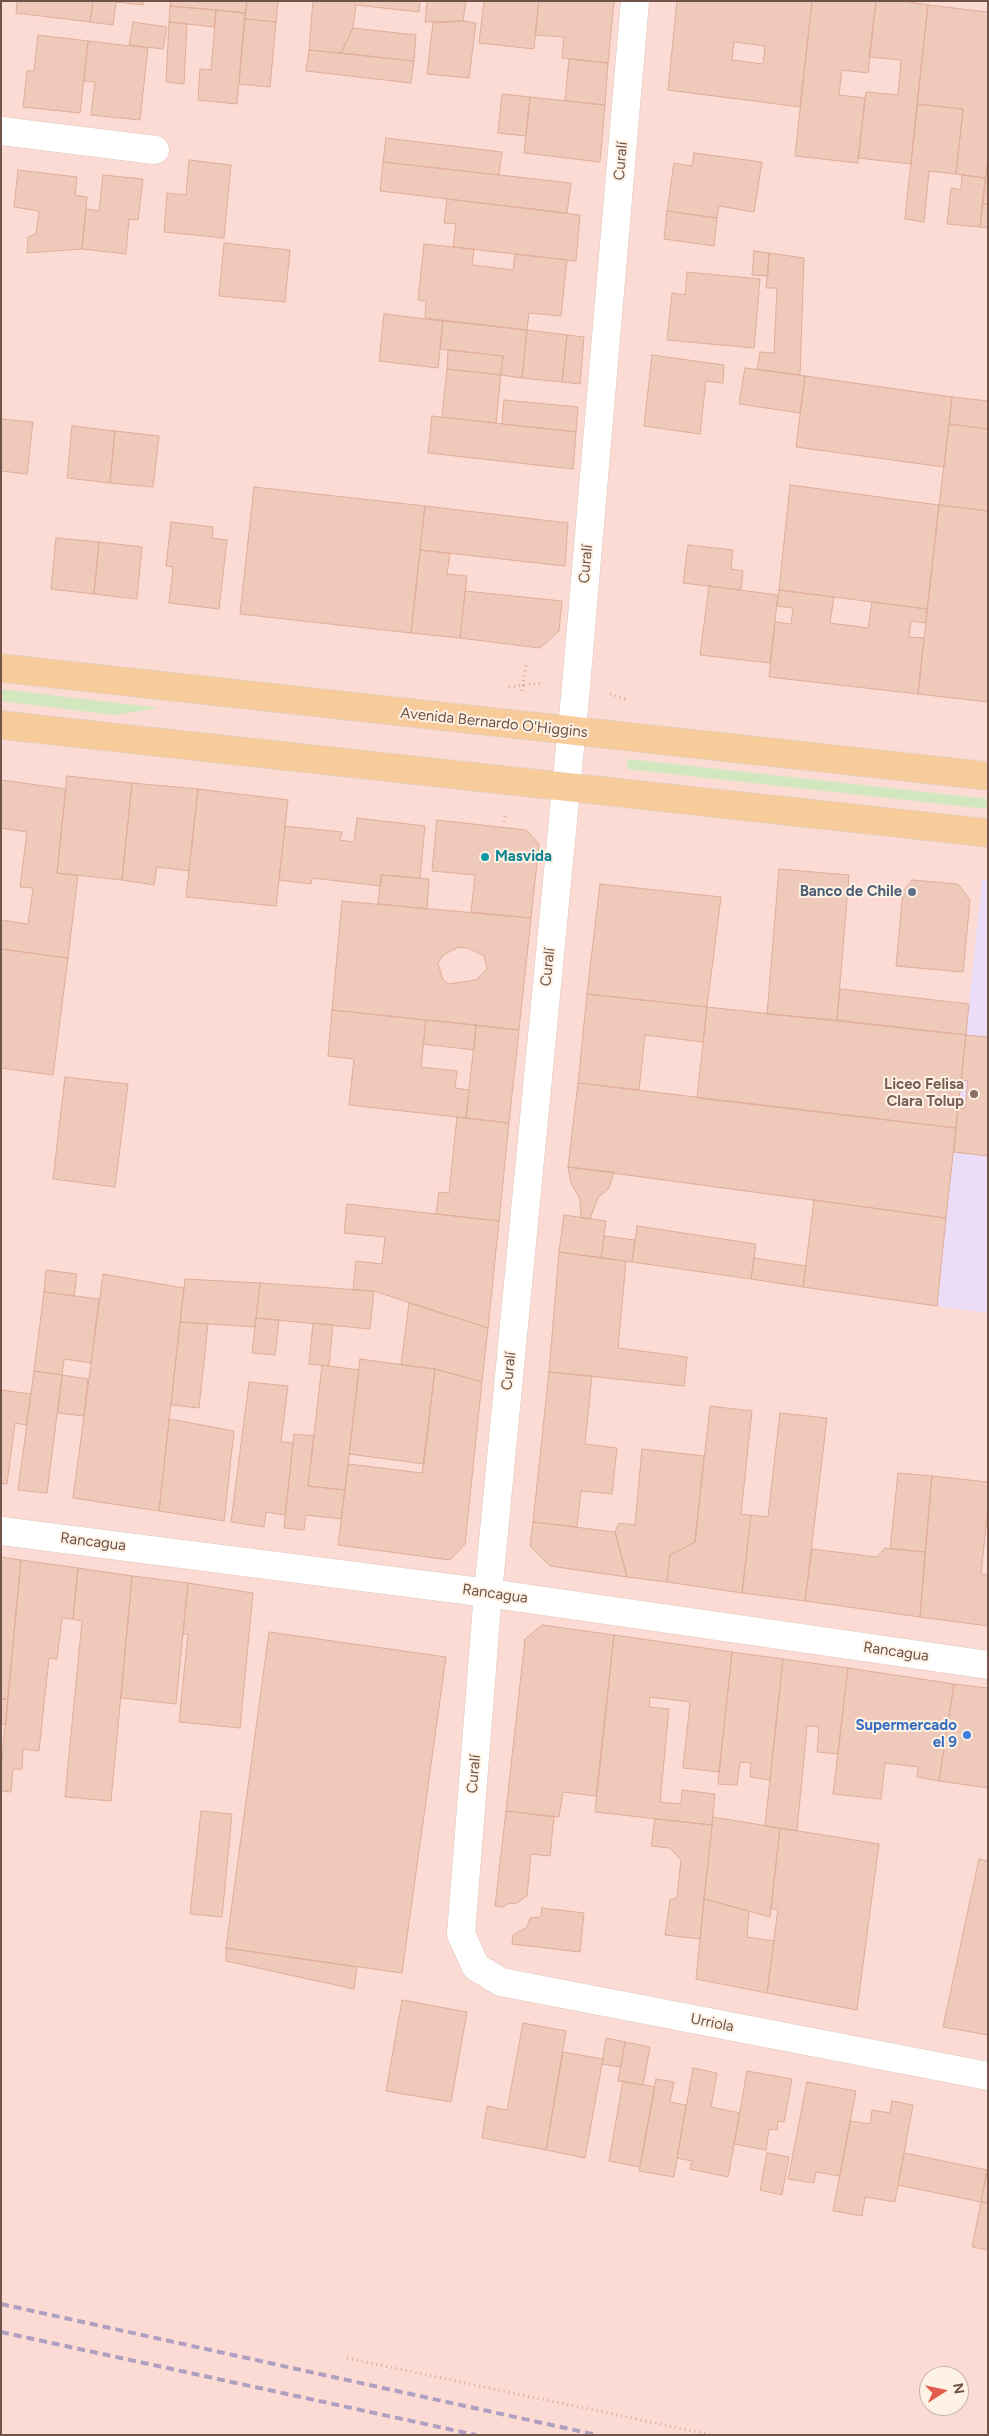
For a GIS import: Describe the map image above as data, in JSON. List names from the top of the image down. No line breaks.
{"streets":{"main road":["Avenida Bernardo O'Higgins"],"street":["Curalí","Rancagua","Urriola"]},"crossings":[["Curalí","Avenida Bernardo O'Higgins"],["Curalí","Rancagua"],["Curalí","Urriola"]],"places":["Masvida","Banco de Chile","Liceo Felisa Clara Tolup","Supermercado el 9"],"north":"right"}
